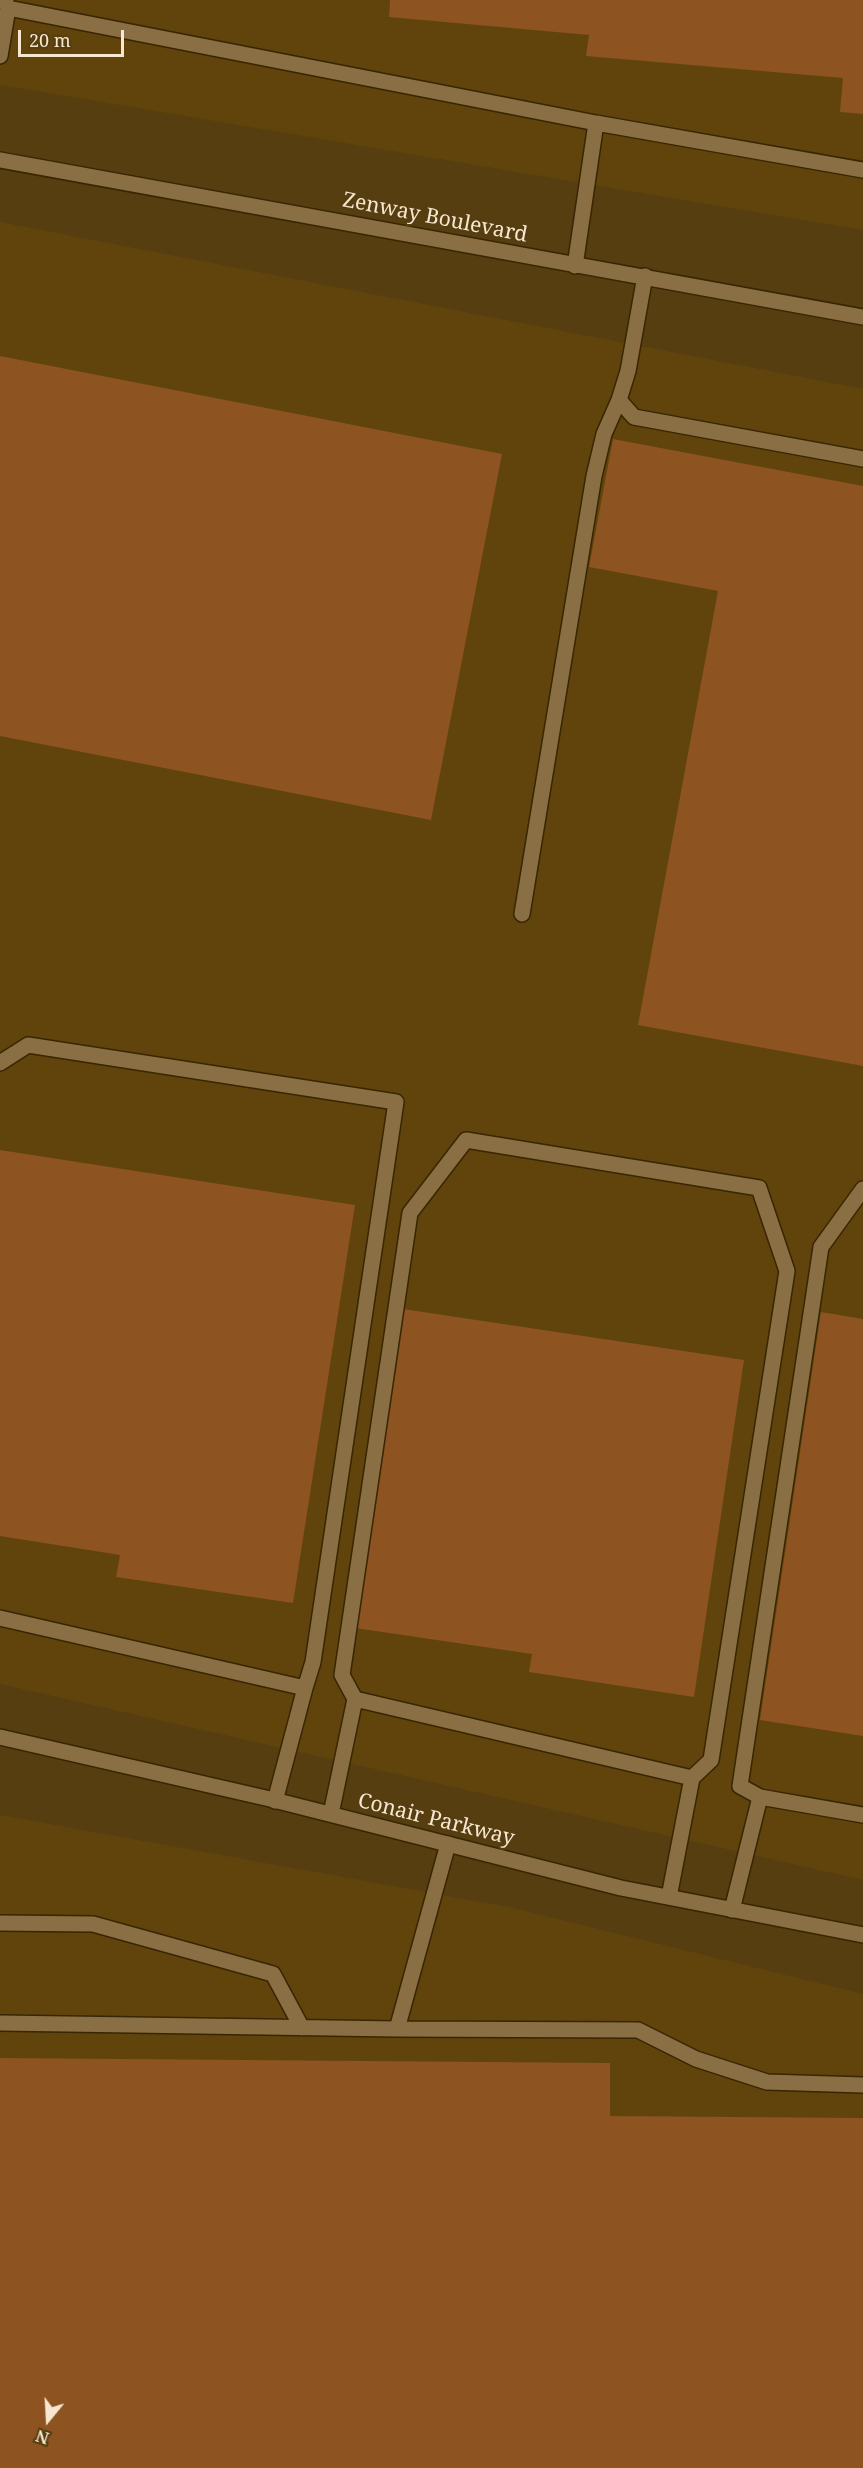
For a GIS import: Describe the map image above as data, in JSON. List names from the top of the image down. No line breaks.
{"streets":{"street":["Zenway Boulevard","Conair Parkway"]},"scale_bar":"20 m","north":"bottom"}
